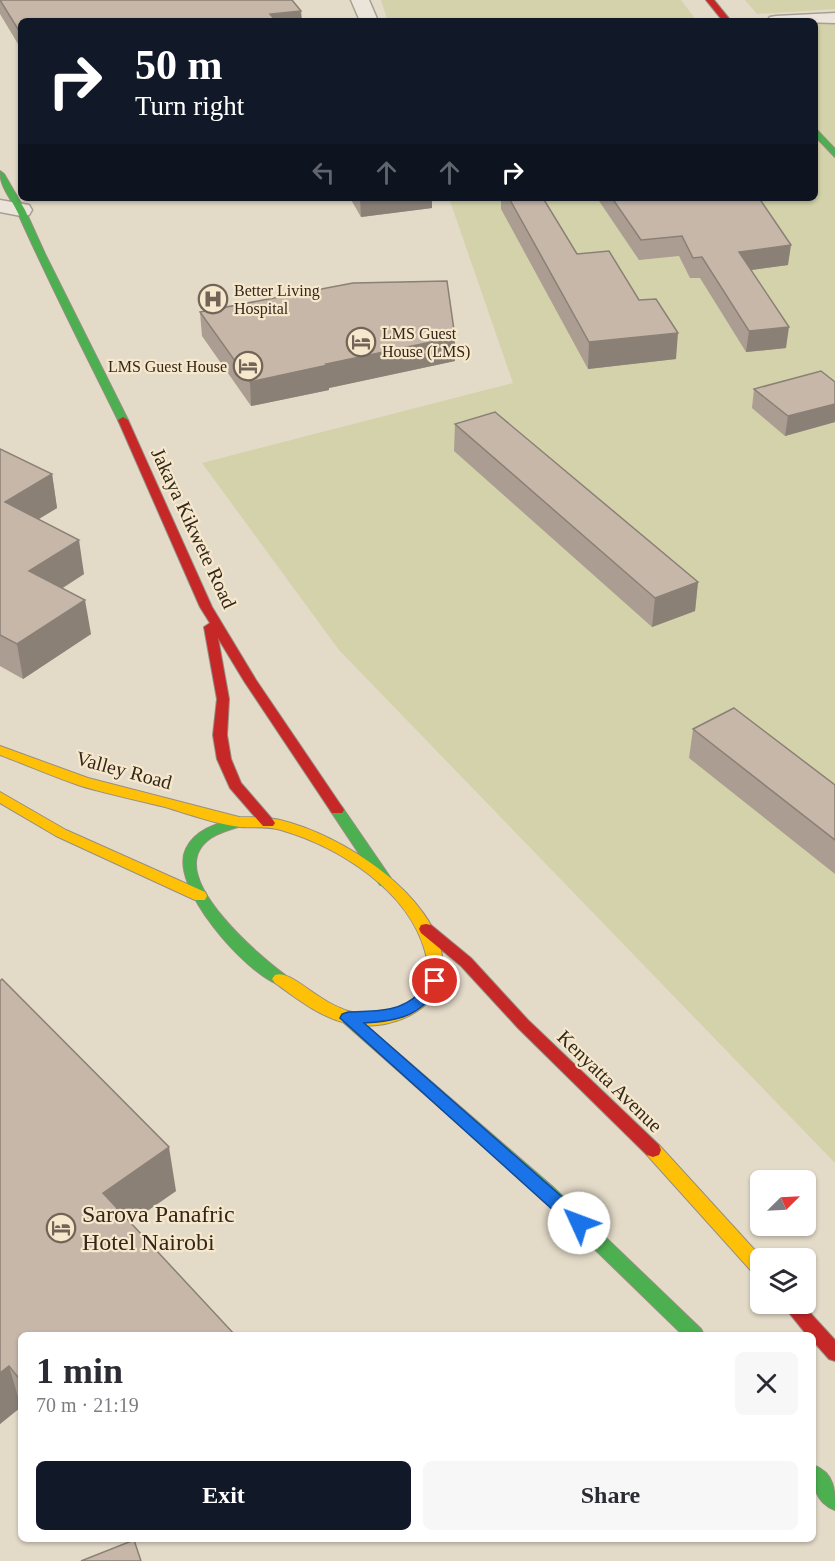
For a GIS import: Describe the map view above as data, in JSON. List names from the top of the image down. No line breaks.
{"streets":{"main road":["Jakaya Kikwete Road","Valley Road","Kenyatta Avenue"]},"places":{"hospital":["Better Living Hospital"],"hotel":["LMS Guest House (LMS)","LMS Guest House","Sarova Panafric Hotel Nairobi"]},"north":"top right","page":{"turn":["50 m","Turn right"],"heading":["1 min","70 m · 21:19"],"buttons":["Exit","Share"]}}
